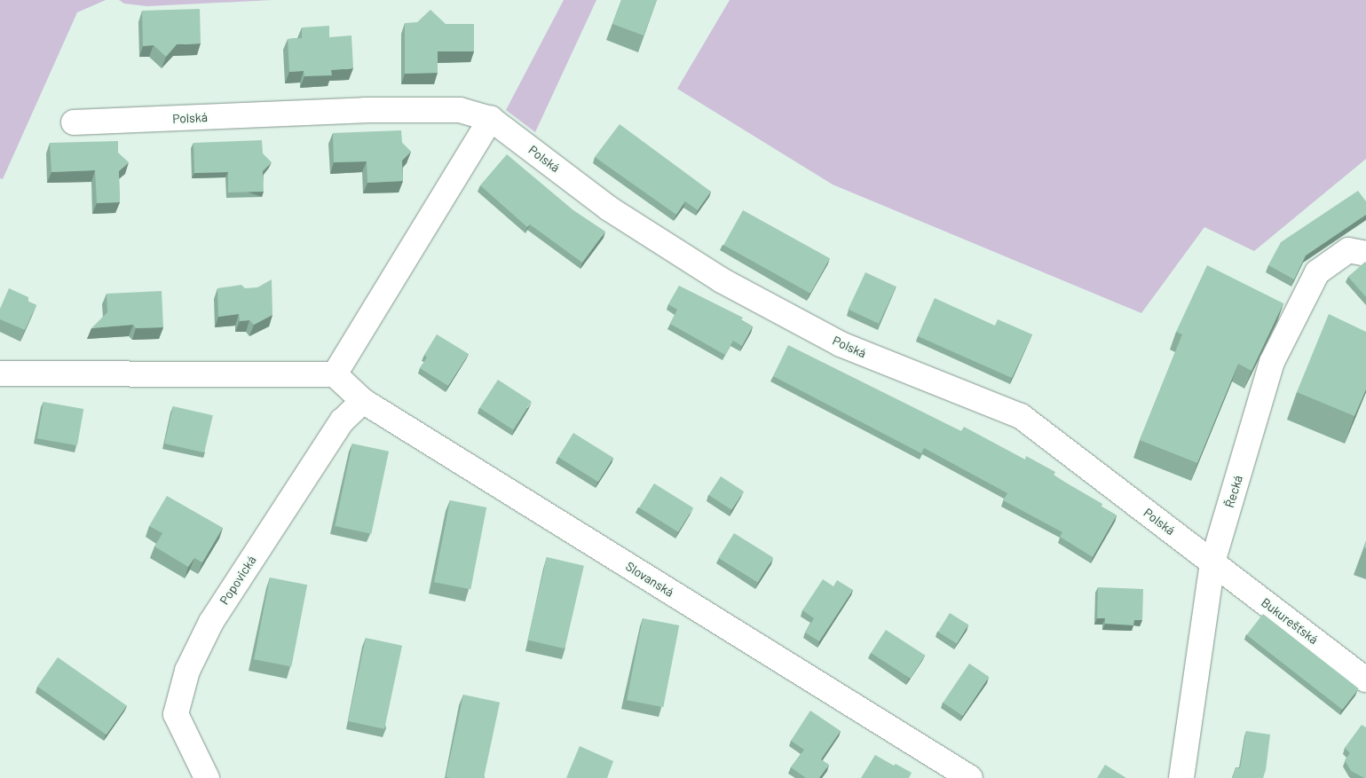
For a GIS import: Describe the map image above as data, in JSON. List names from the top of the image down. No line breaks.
{"streets":{"street":["Polská","Řecká","Slovanská","Popovická","Bukurešťská"]},"crossings":[["Polská","Řecká"],["Polská","Bukurešťská"],["Řecká","Bukurešťská"],["Slovanská","Popovická"]]}
